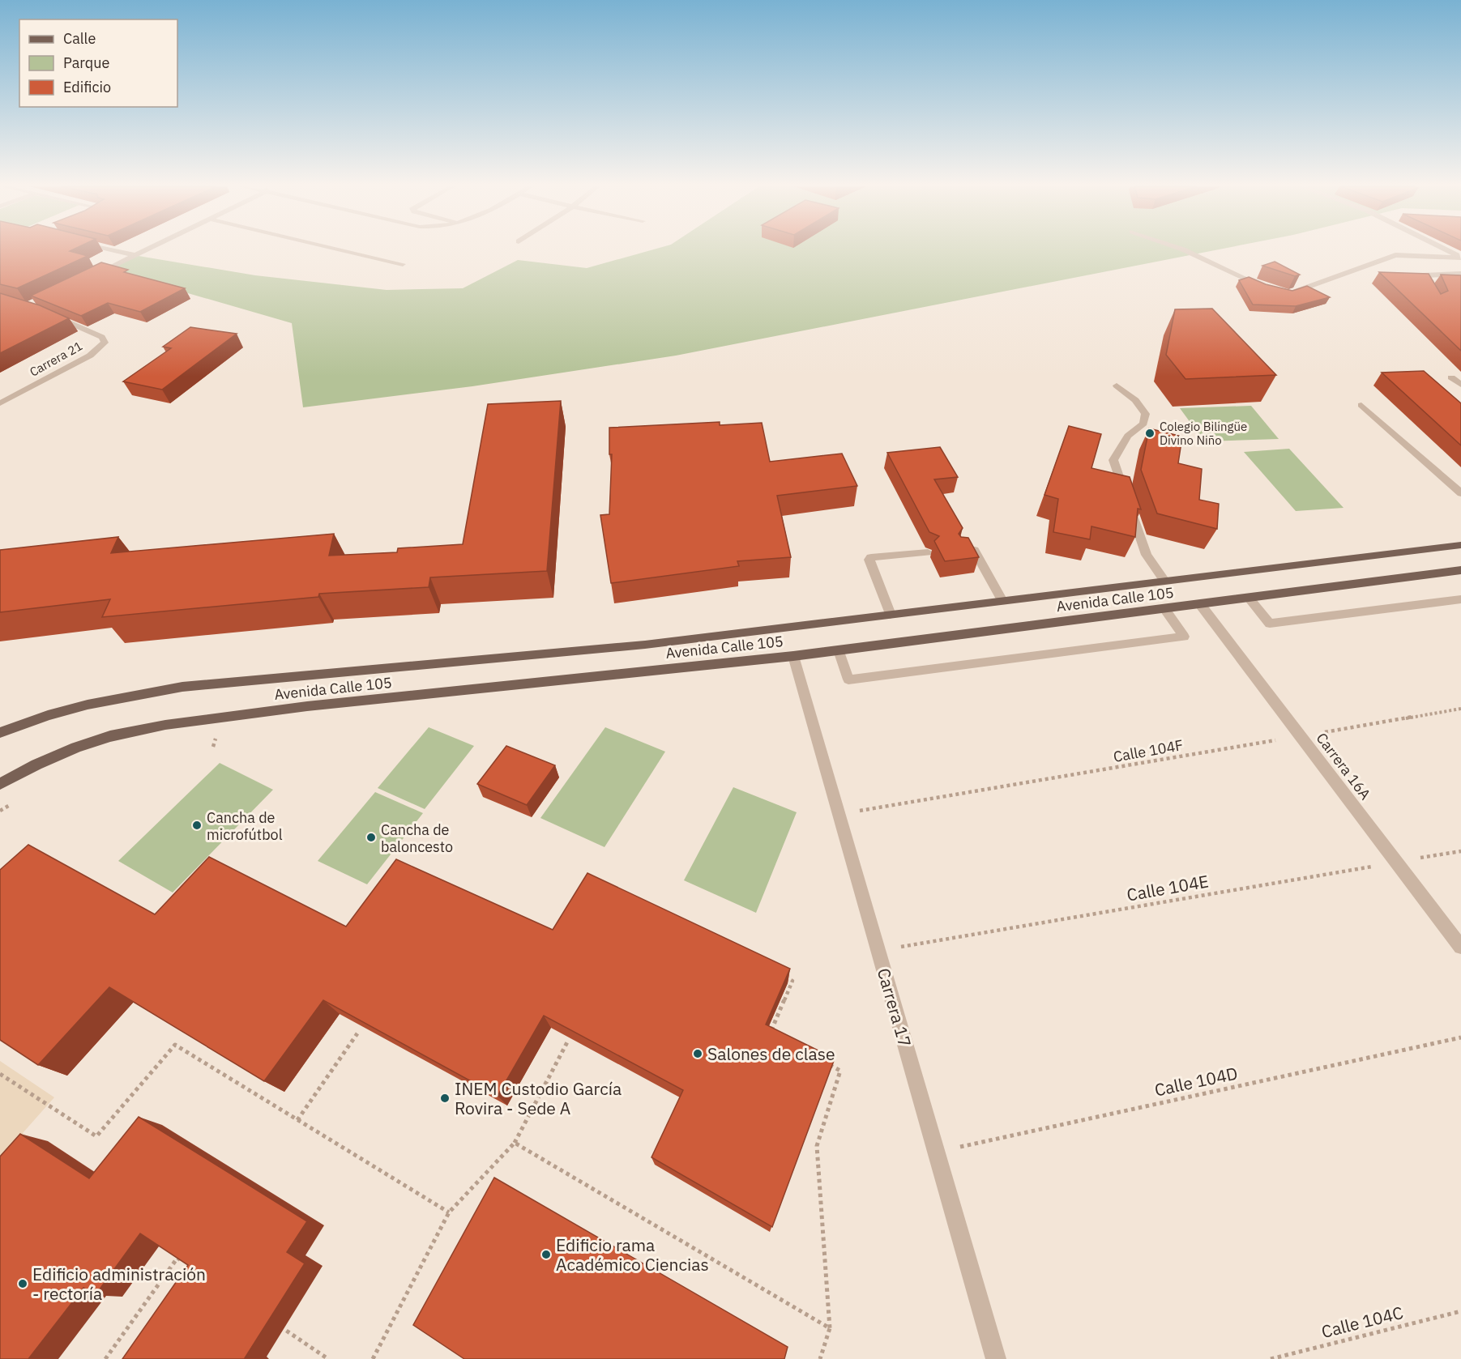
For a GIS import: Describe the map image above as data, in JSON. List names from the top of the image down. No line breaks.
{"streets":{"main road":["Avenida Calle 105"],"street":["Carrera 21","Carrera 16A","Carrera 17"],"path":["Calle 104F","Calle 104E","Calle 104D","Calle 104C"]},"crossings":[["Avenida Calle 105","Carrera 16A"],["Avenida Calle 105","Carrera 17"],["Calle 104F","Carrera 16A"],["Calle 104F","Carrera 17"],["Carrera 16A","Calle 104E"],["Calle 104E","Carrera 17"],["Carrera 17","Calle 104D"]],"places":["Colegio Bilingüe Divino Niño","Cancha de microfútbol","Cancha de baloncesto","Salones de clase","INEM Custodio García Rovira - Sede A","Edificio rama Académico Ciencias","Edificio administración - rectoría"],"legend":["Calle","Parque","Edificio"]}
